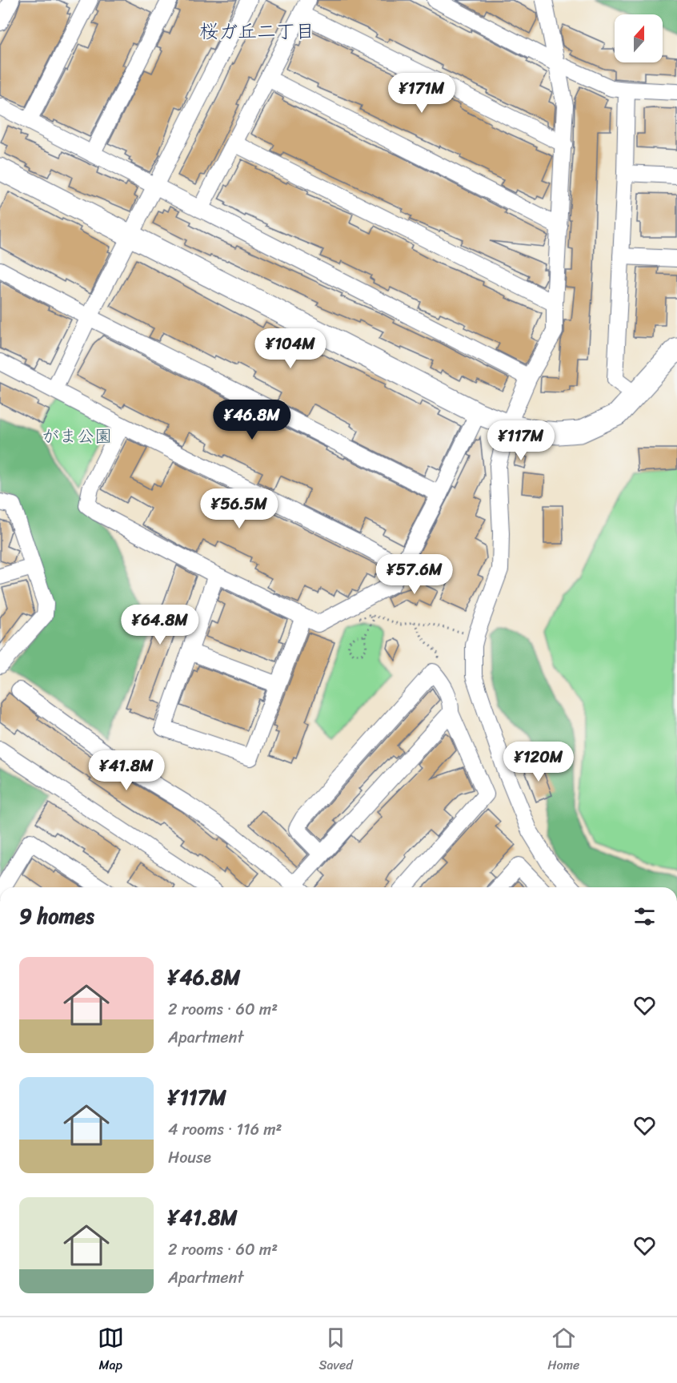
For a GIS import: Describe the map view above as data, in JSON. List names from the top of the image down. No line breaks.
{"districts":["桜ガ丘二丁目"],"parks":["がま公園"],"north":"top","page":{"price":["¥171M","¥104M","¥46.8M","¥117M","¥56.5M","¥57.6M","¥64.8M","¥120M","¥41.8M"],"heading":"9 homes","list":[{"name":"¥46.8M","note":"2 rooms · 60 m² · Apartment"},{"name":"¥117M","note":"4 rooms · 116 m² · House"},{"name":"¥41.8M","note":"2 rooms · 60 m² · Apartment"}],"tabs":["Map","Saved","Home"]}}
